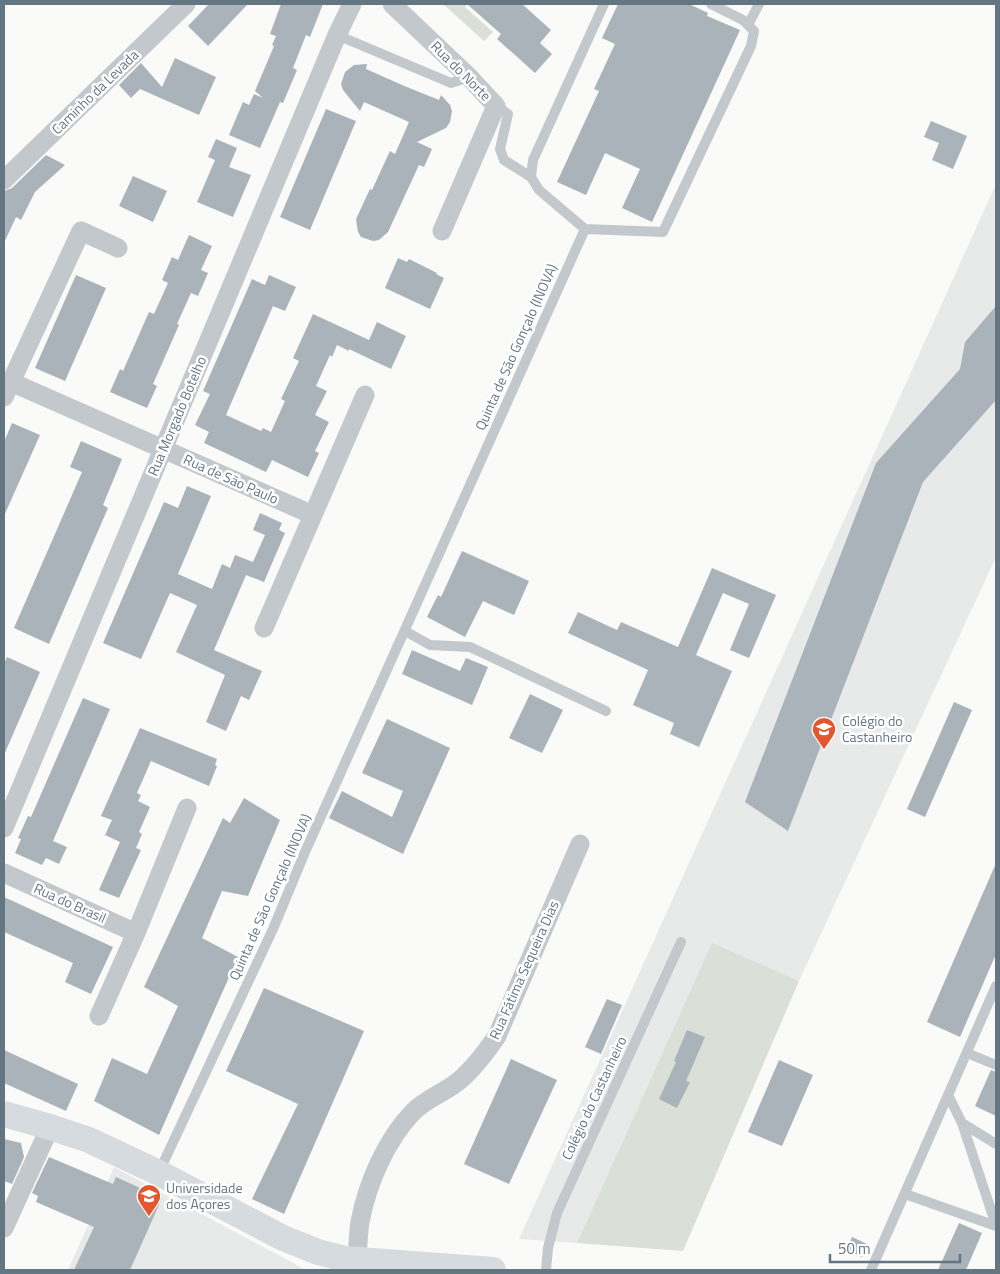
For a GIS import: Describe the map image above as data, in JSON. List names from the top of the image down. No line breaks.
{"streets":{"street":["Rua do Norte","Caminho da Levada","Rua Morgado Botelho","Rua de São Paulo","Rua do Brasil","Rua Fátima Sequeira Dias"],"lane":["Quinta de São Gonçalo (INOVA)","Colégio do Castanheiro"]},"crossings":[["Rua Morgado Botelho","Rua de São Paulo"]],"places":{"school or university":["Colégio do Castanheiro","Universidade dos Açores"]},"scale_bar":"50 m"}
